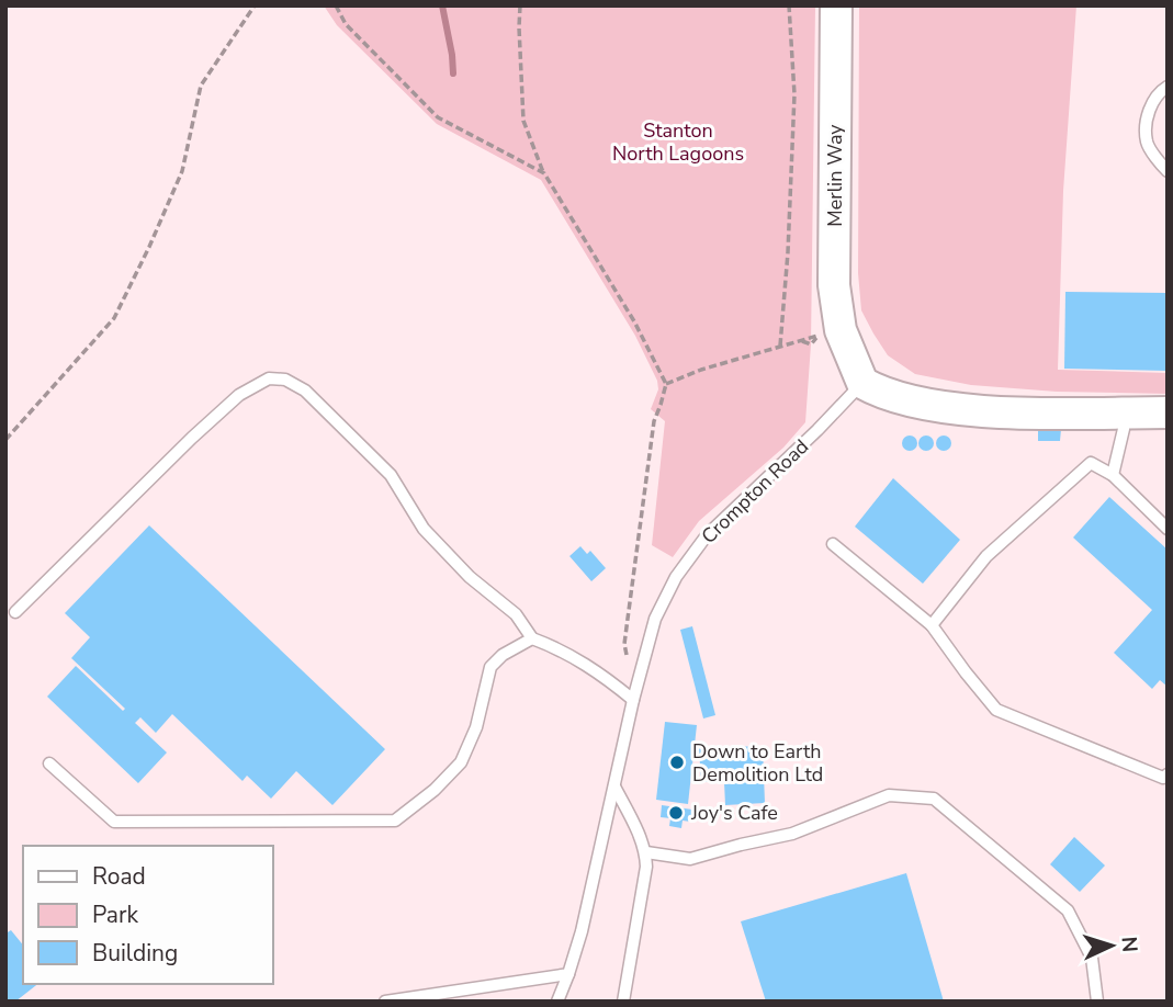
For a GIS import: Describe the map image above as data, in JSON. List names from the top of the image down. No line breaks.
{"streets":{"street":["Merlin Way"],"lane":["Crompton Road"]},"parks":["Stanton North Lagoons"],"places":["Down to Earth Demolition Ltd","Joy's Cafe"],"legend":["Road","Park","Building"],"north":"right"}
